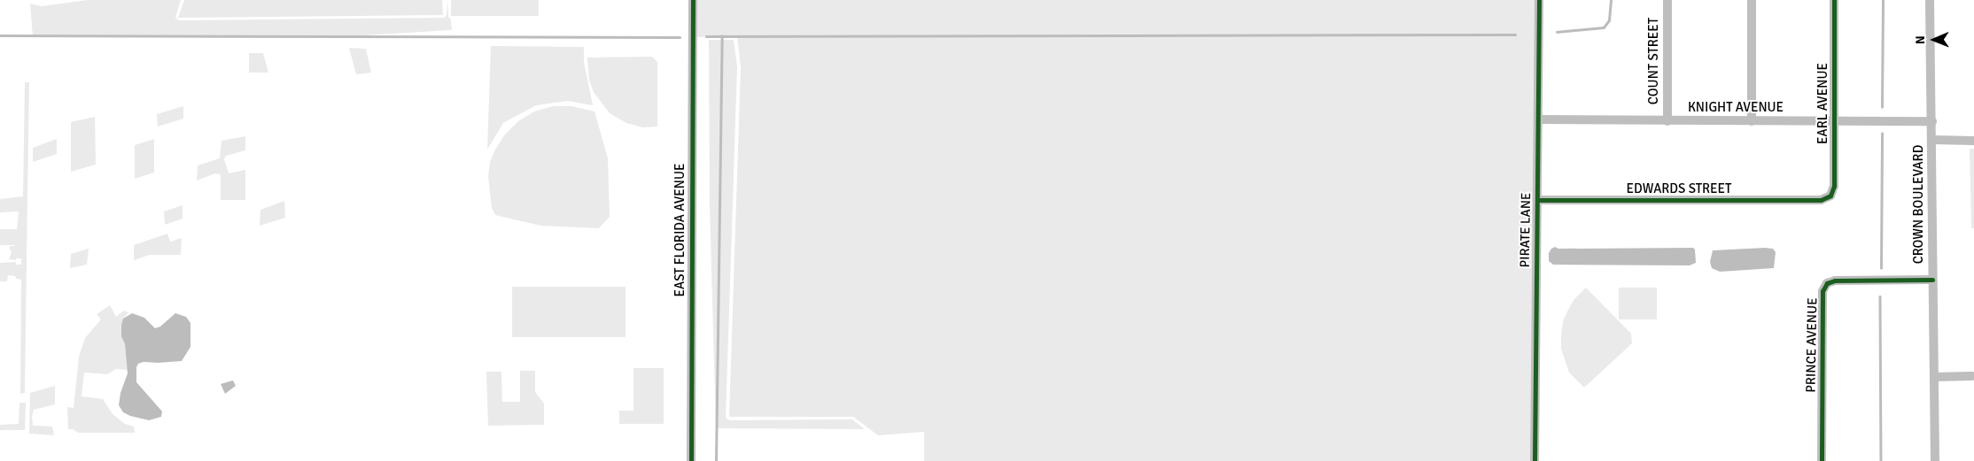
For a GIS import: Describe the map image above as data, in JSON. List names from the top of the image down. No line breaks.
{"streets":{"street":["COUNT STREET","EARL AVENUE","KNIGHT AVENUE","EDWARDS STREET","CROWN BOULEVARD","EAST FLORIDA AVENUE","PIRATE LANE","PRINCE AVENUE"]},"crossings":[["COUNT STREET","KNIGHT AVENUE"],["EARL AVENUE","KNIGHT AVENUE"],["EARL AVENUE","EDWARDS STREET"],["KNIGHT AVENUE","CROWN BOULEVARD"],["KNIGHT AVENUE","PIRATE LANE"],["EDWARDS STREET","PIRATE LANE"],["CROWN BOULEVARD","PRINCE AVENUE"]],"north":"left"}
